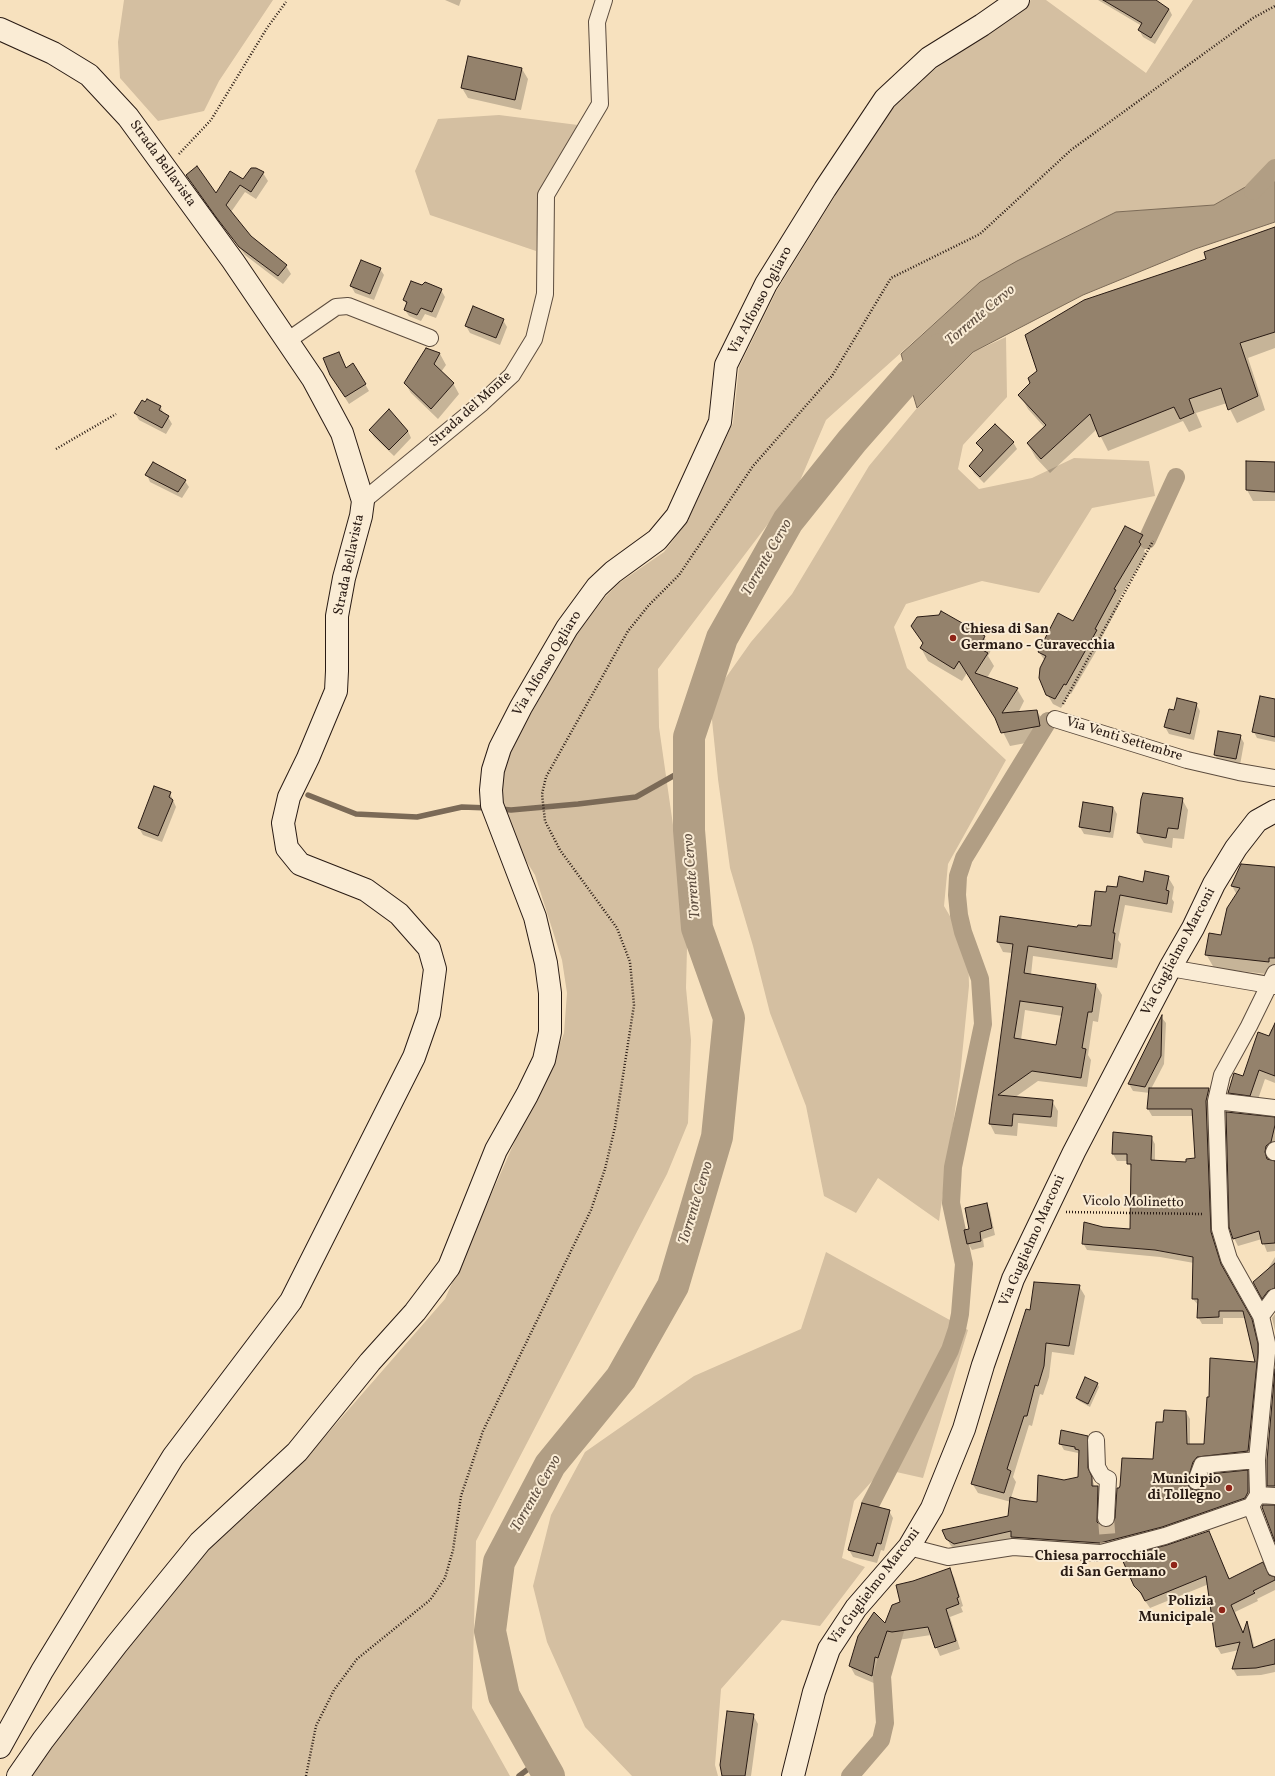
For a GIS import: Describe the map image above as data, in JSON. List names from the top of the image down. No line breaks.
{"streets":{"street":["Strada Bellavista","Via Alfonso Ogliaro","Strada del Monte","Via Venti Settembre","Via Guglielmo Marconi"],"path":["Vicolo Molinetto"]},"crossings":[["Strada Bellavista","Strada del Monte"],["Via Guglielmo Marconi","Vicolo Molinetto"]],"water":["Torrente Cervo"],"places":["Chiesa di San Germano - Curavecchia","Municipio di Tollegno","Chiesa parrocchiale di San Germano","Polizia Municipale"]}
